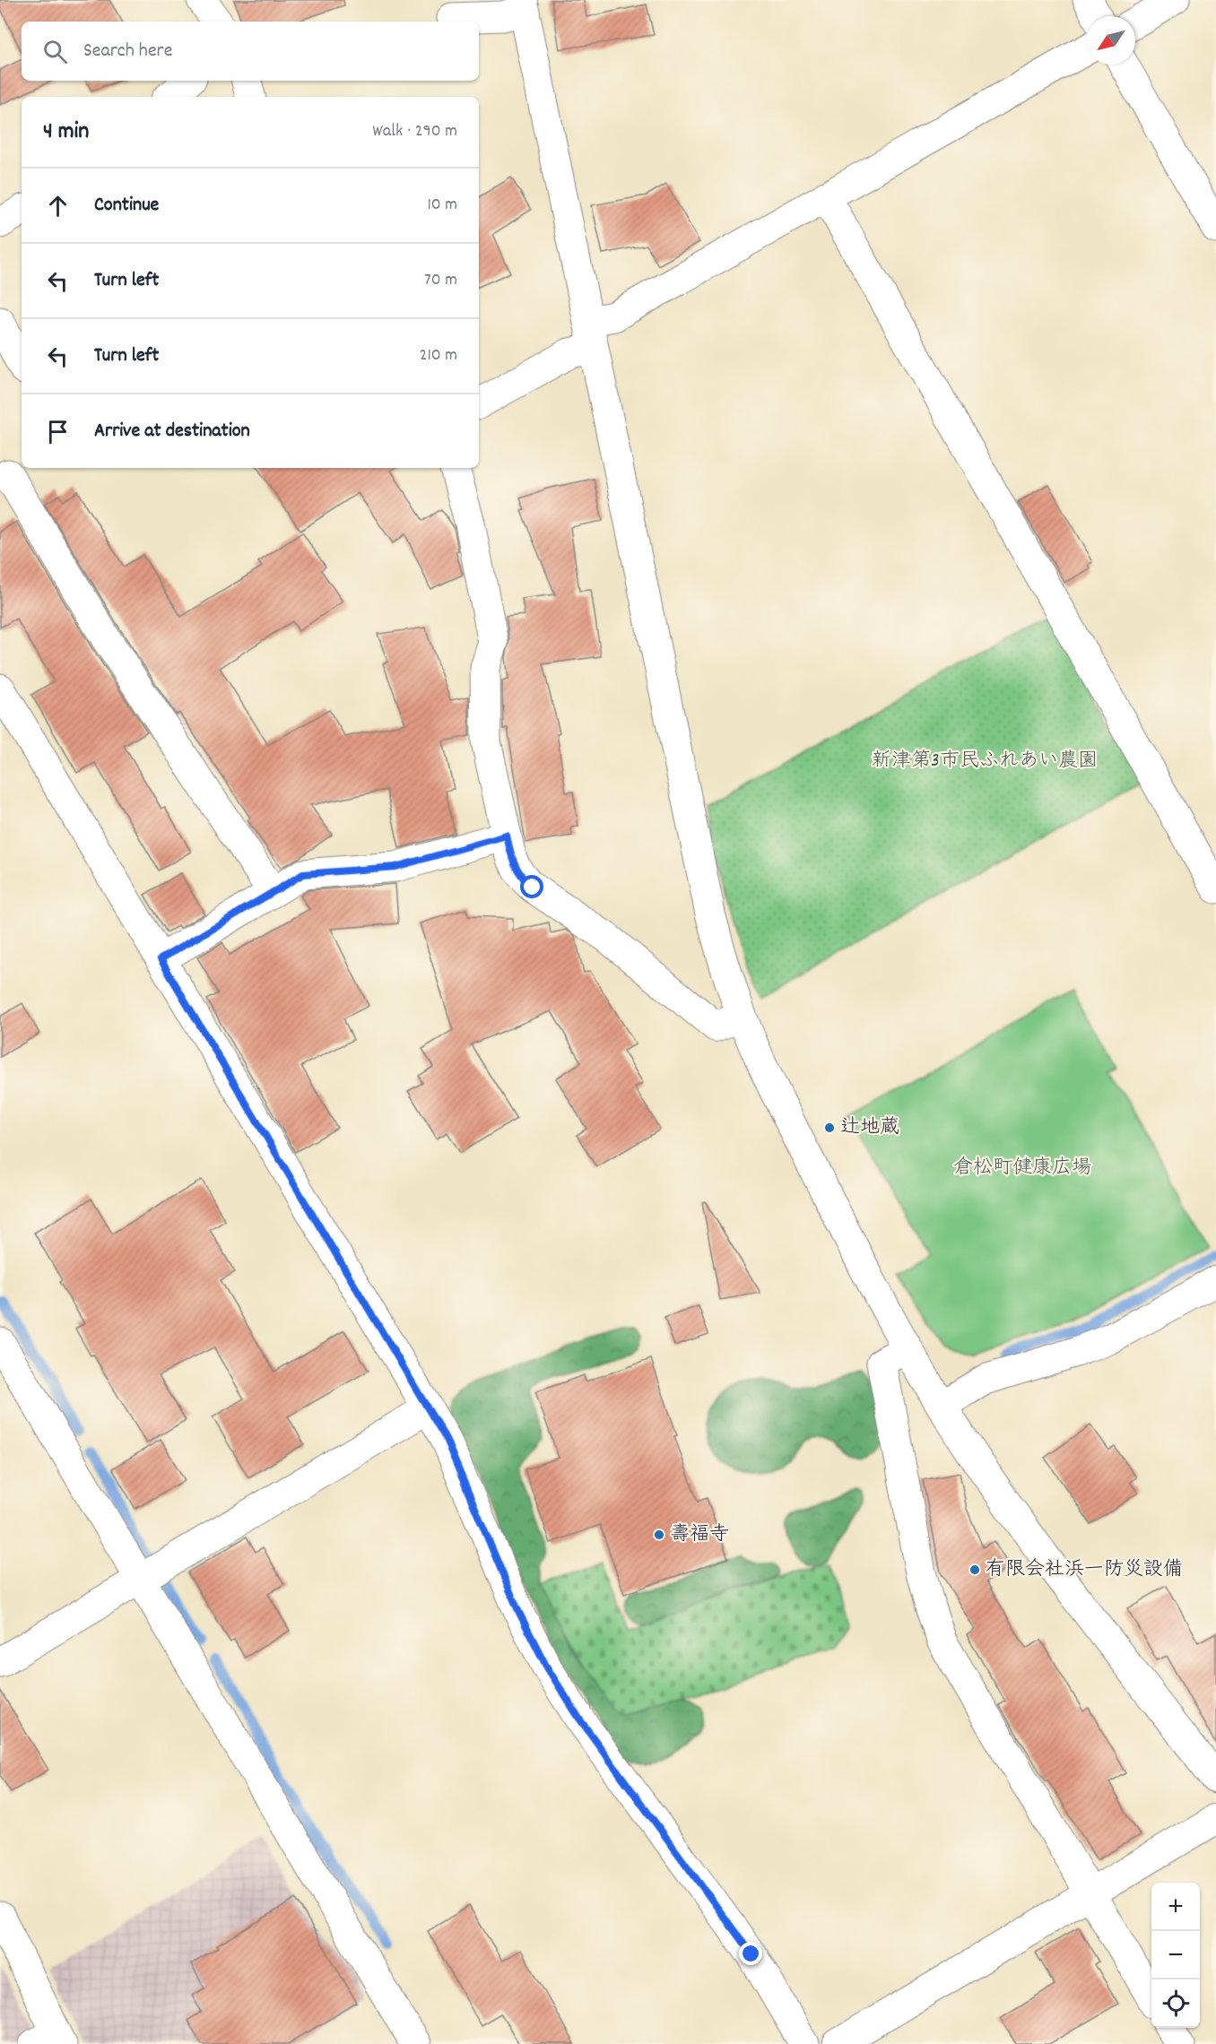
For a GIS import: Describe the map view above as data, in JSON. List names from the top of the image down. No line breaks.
{"parks":["新津第3市民ふれあい農園","倉松町健康広場"],"places":["辻地蔵","壽福寺","有限会社浜一防災設備"],"north":"bottom left","page":{"search":"Search here","heading":["4 min","Walk · 290 m"],"list":[["Continue","10 m"],["Turn left","70 m"],["Turn left","210 m"],"Arrive at destination"],"map_buttons":["+","−"]}}
